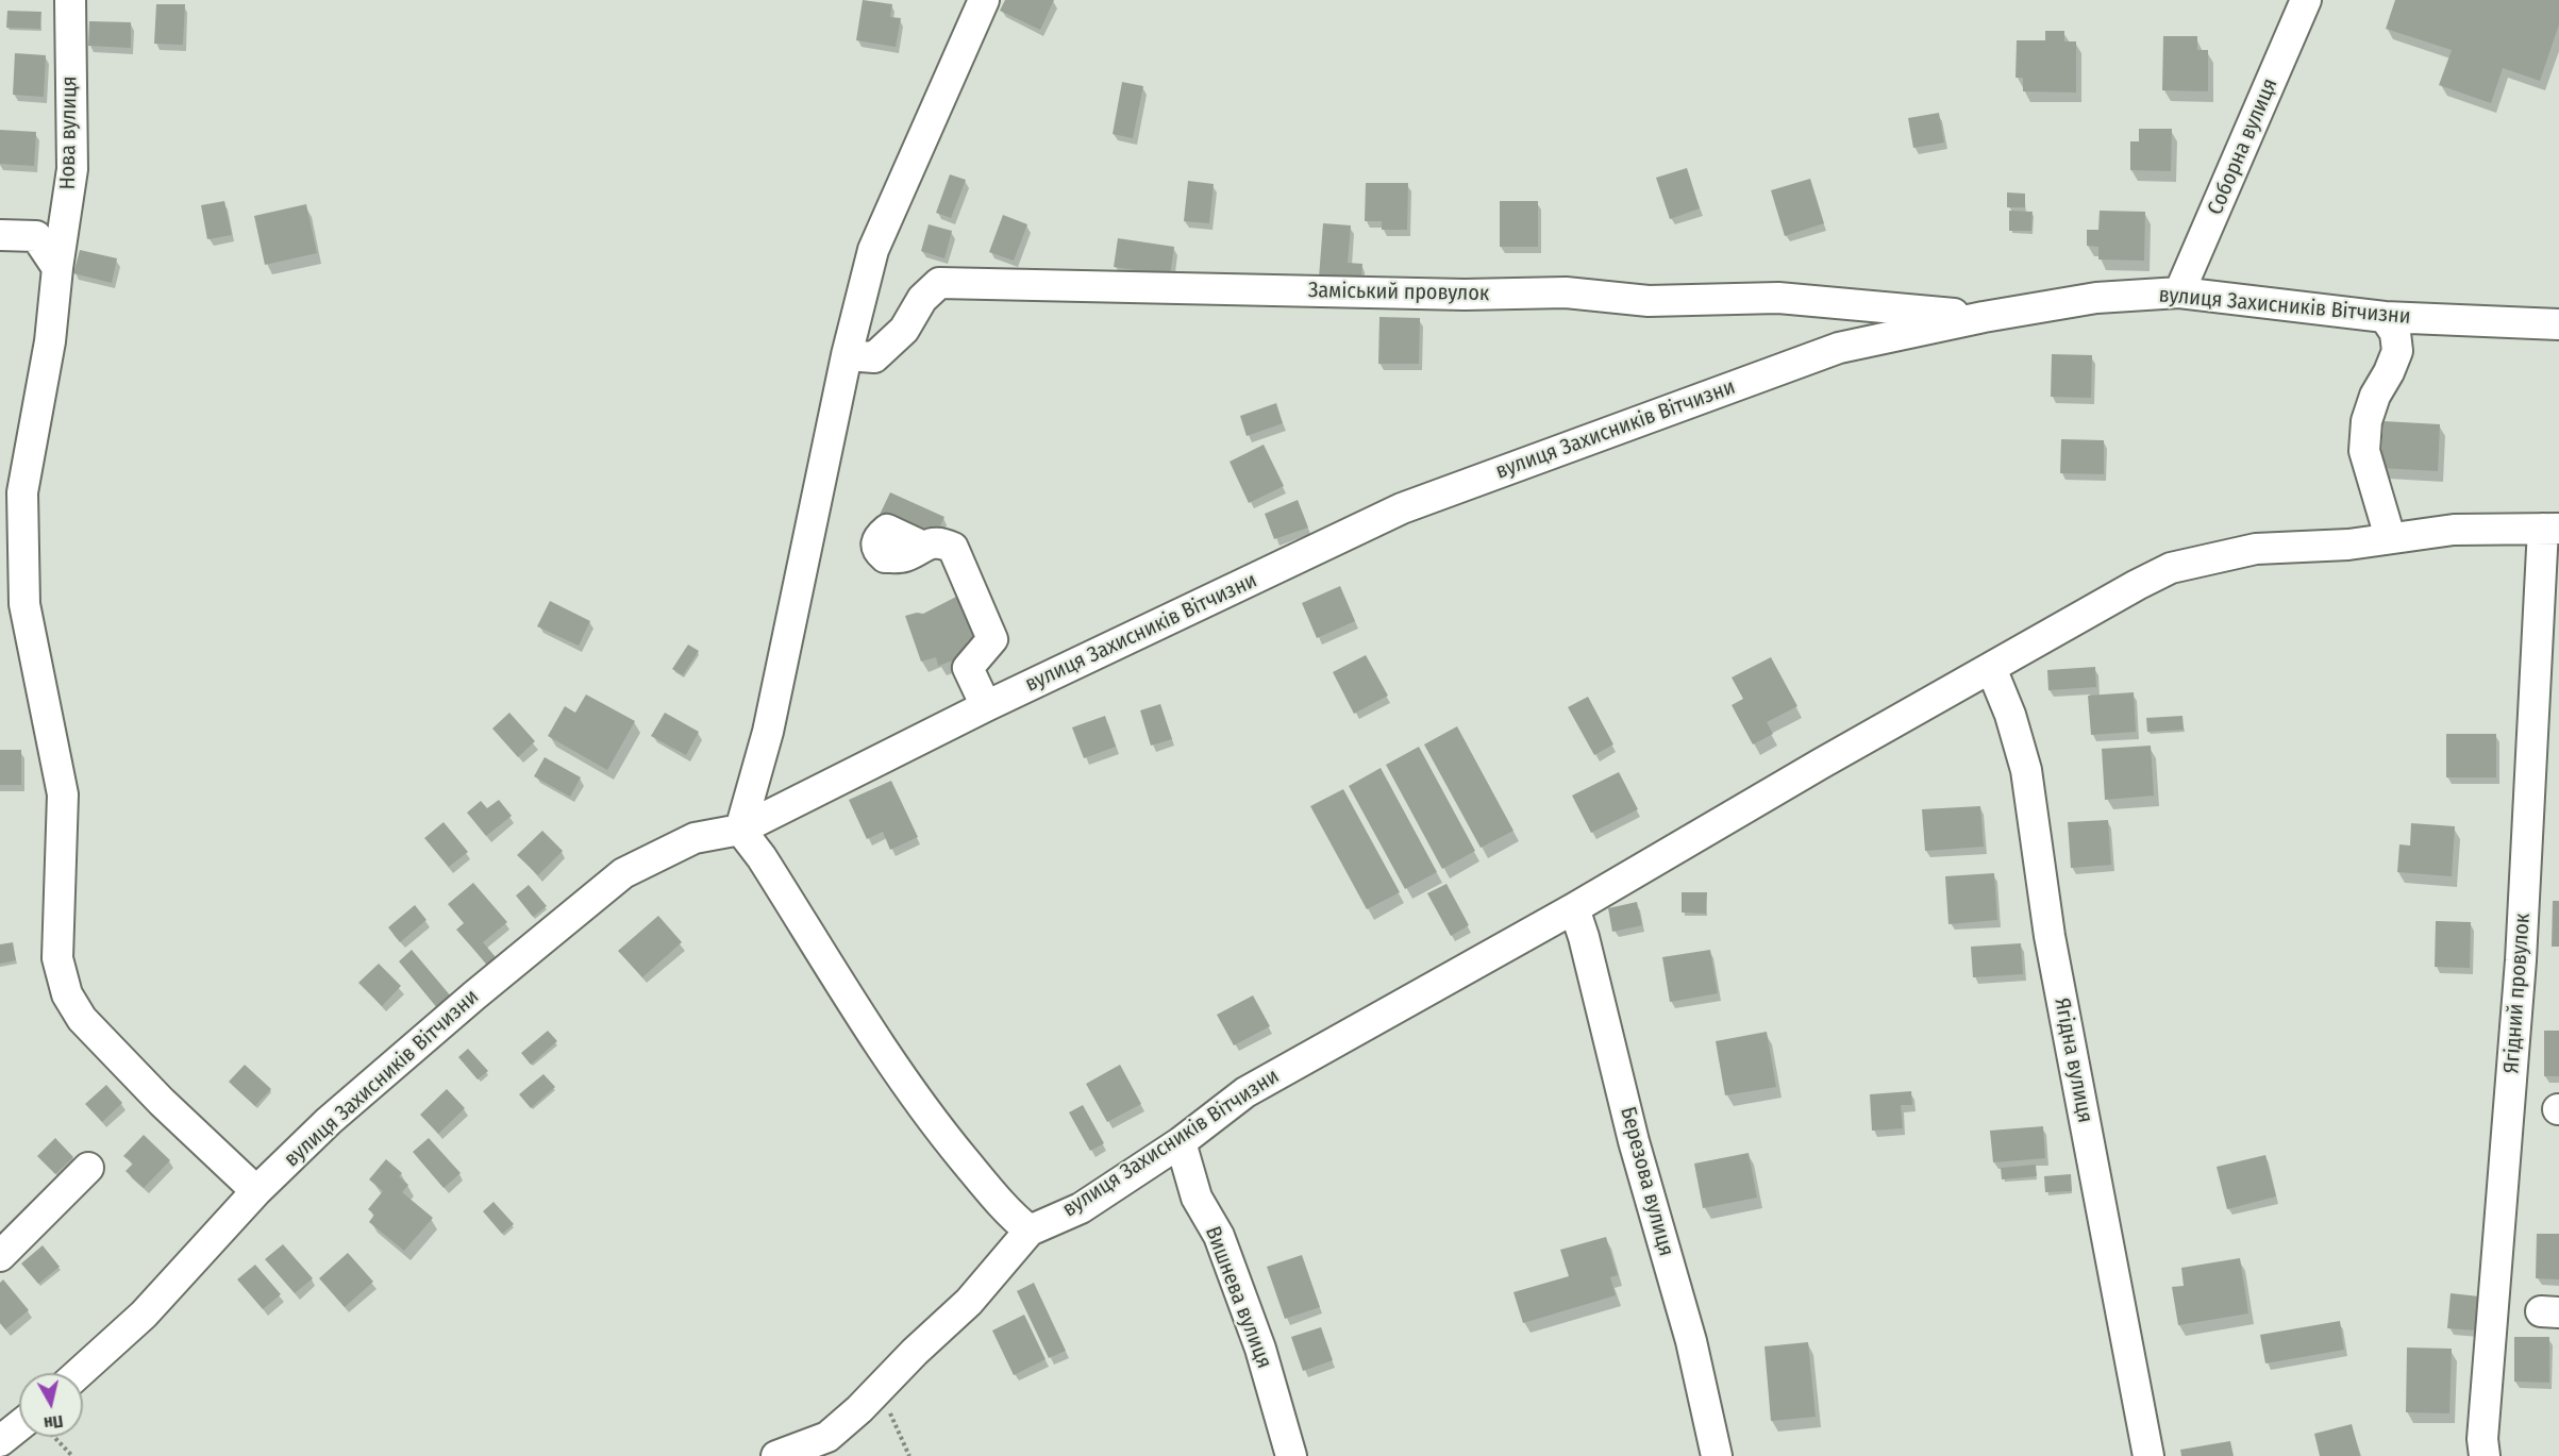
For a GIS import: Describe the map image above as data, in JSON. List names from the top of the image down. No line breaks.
{"streets":{"street":["Нова вулиця","Соборна вулиця","Заміський провулок","вулиця Захисників Вітчизни","Ягідний провулок","Ягідна вулиця","Березова вулиця","Вишнева вулиця"]},"crossings":[["Нова вулиця","вулиця Захисників Вітчизни"],["Соборна вулиця","вулиця Захисників Вітчизни"],["Заміський провулок","вулиця Захисників Вітчизни"],["вулиця Захисників Вітчизни","Ягідний провулок"],["вулиця Захисників Вітчизни","Ягідна вулиця"],["вулиця Захисників Вітчизни","Березова вулиця"],["вулиця Захисників Вітчизни","Вишнева вулиця"]],"north":"bottom"}
